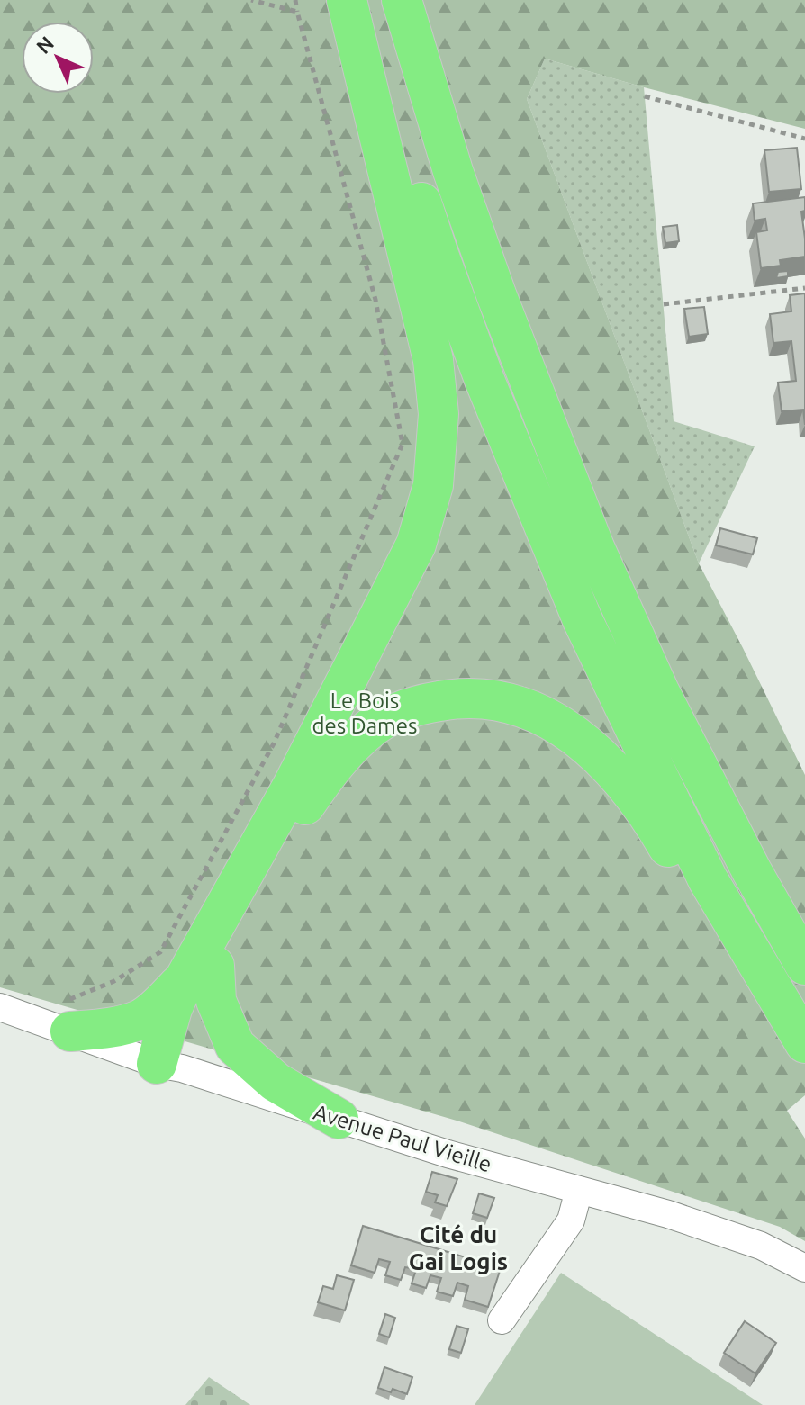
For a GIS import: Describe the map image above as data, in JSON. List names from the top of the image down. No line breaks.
{"streets":{"street":["Avenue Paul Vieille"]},"districts":["Cité du Gai Logis"],"parks":["Le Bois des Dames"],"north":"top left"}
